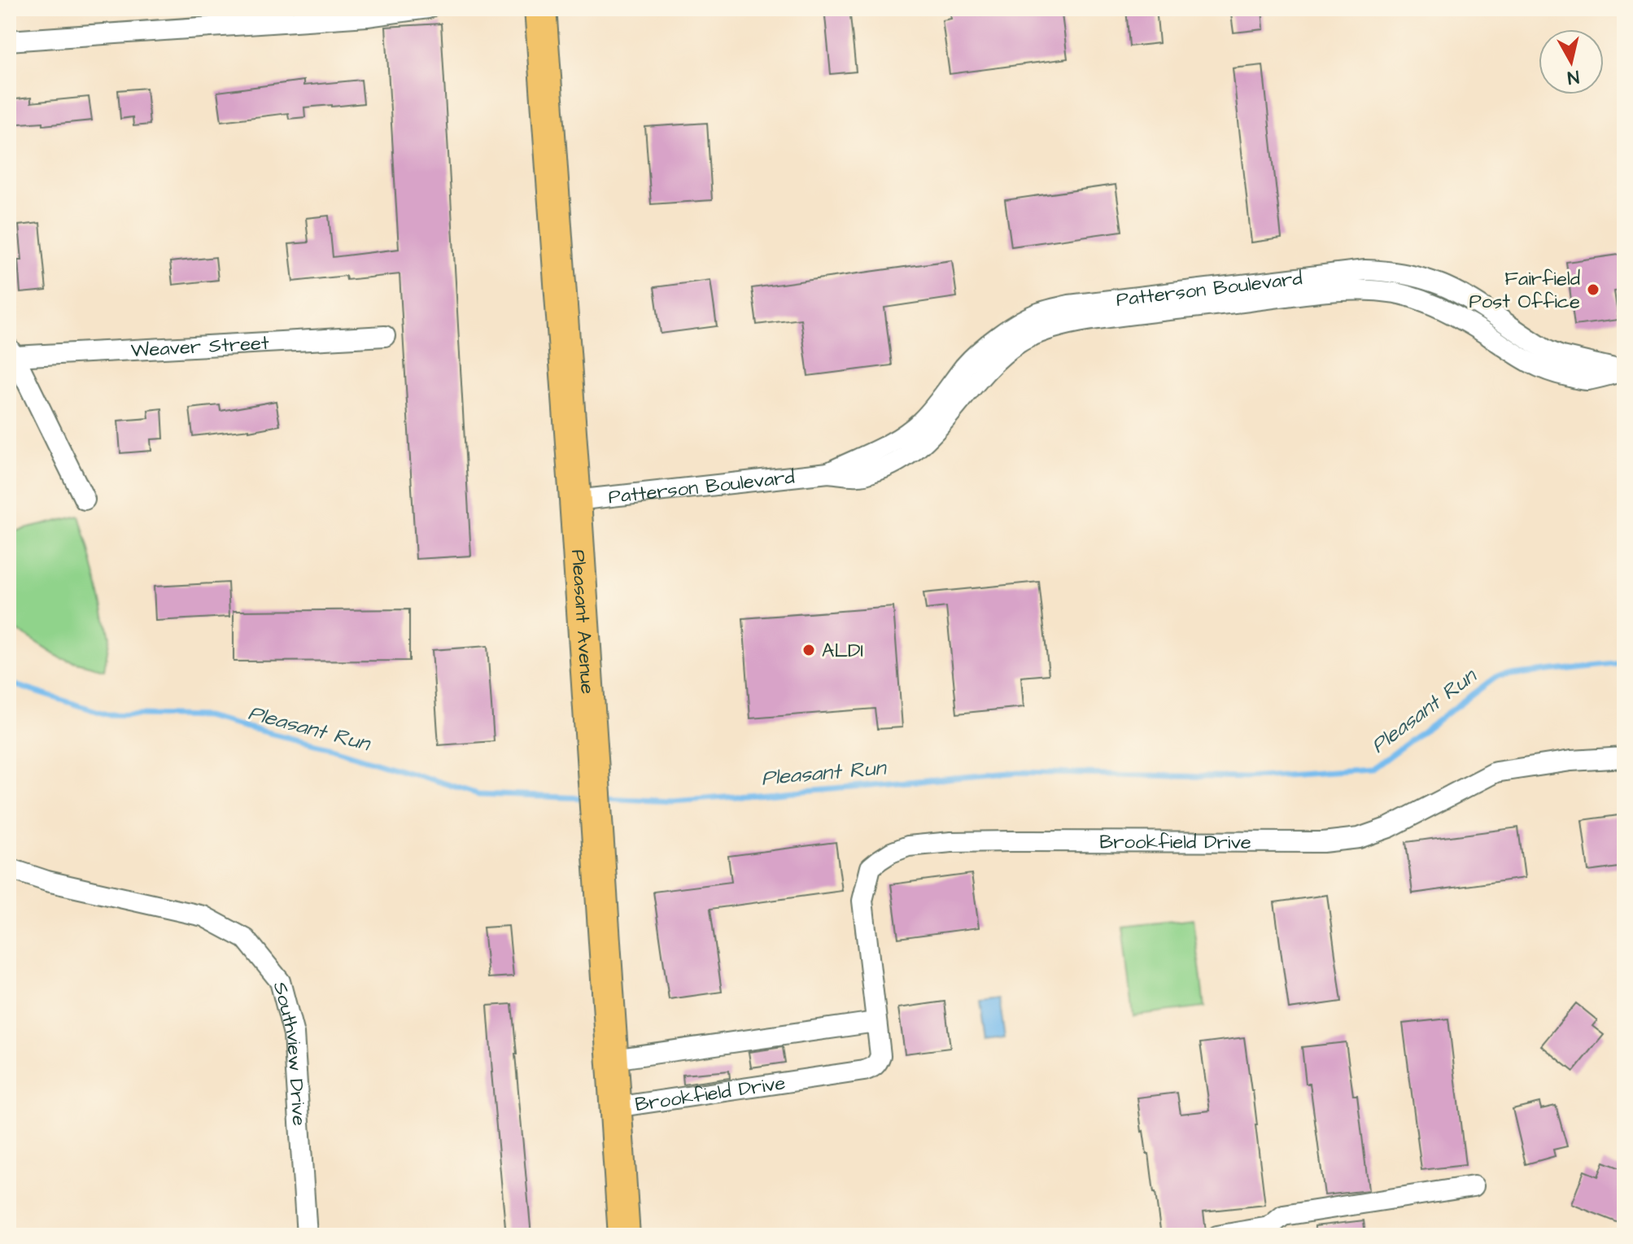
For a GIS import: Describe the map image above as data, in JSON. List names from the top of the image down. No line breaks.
{"streets":{"main road":["Pleasant Avenue"],"street":["Patterson Boulevard","Weaver Street","Brookfield Drive","Southview Drive"]},"crossings":[["Patterson Boulevard","Pleasant Avenue"],["Pleasant Avenue","Brookfield Drive"]],"water":["Pleasant Run"],"places":["Fairfield Post Office","ALDI"],"north":"bottom"}
